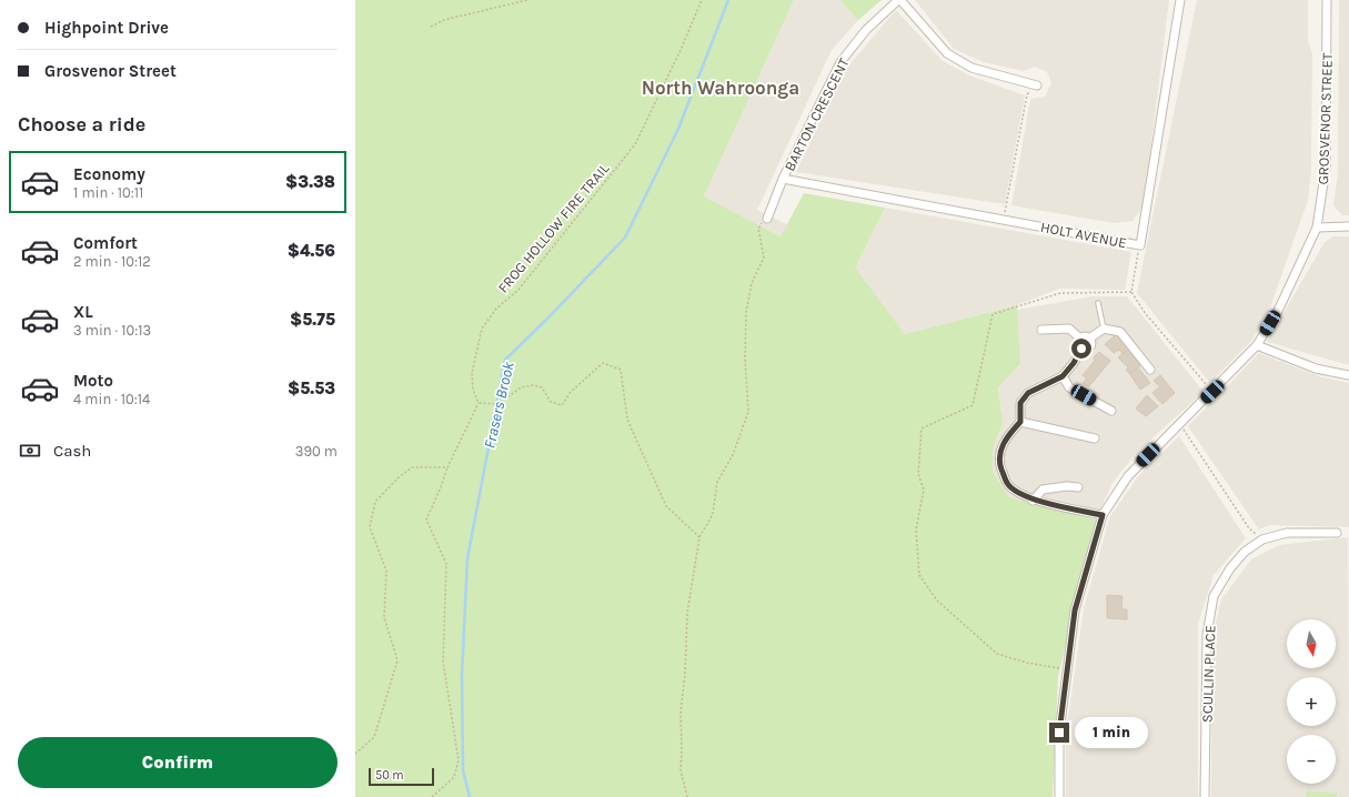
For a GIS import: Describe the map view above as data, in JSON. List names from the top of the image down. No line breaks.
{"streets":{"street":["BARTON CRESCENT","GROSVENOR STREET","HOLT AVENUE","SCULLIN PLACE"],"path":["FROG HOLLOW FIRE TRAIL"]},"crossings":[["BARTON CRESCENT","HOLT AVENUE"]],"districts":["North Wahroonga"],"water":["Frasers Brook"],"scale_bar":"50 m","north":"bottom","page":{"banner":["Highpoint Drive","Grosvenor Street"],"heading":"Choose a ride","list":[{"name":"Economy","note":"1 min · 10:11","value":"$3.38"},{"name":"Comfort","note":"2 min · 10:12","value":"$4.56"},{"name":"XL","note":"3 min · 10:13","value":"$5.75"},{"name":"Moto","note":"4 min · 10:14","value":"$5.53"}],"pay":["Cash","390 m"],"map_buttons":["+","−"],"bubble":"1 min","buttons":"Confirm","scale":"50 m"}}
